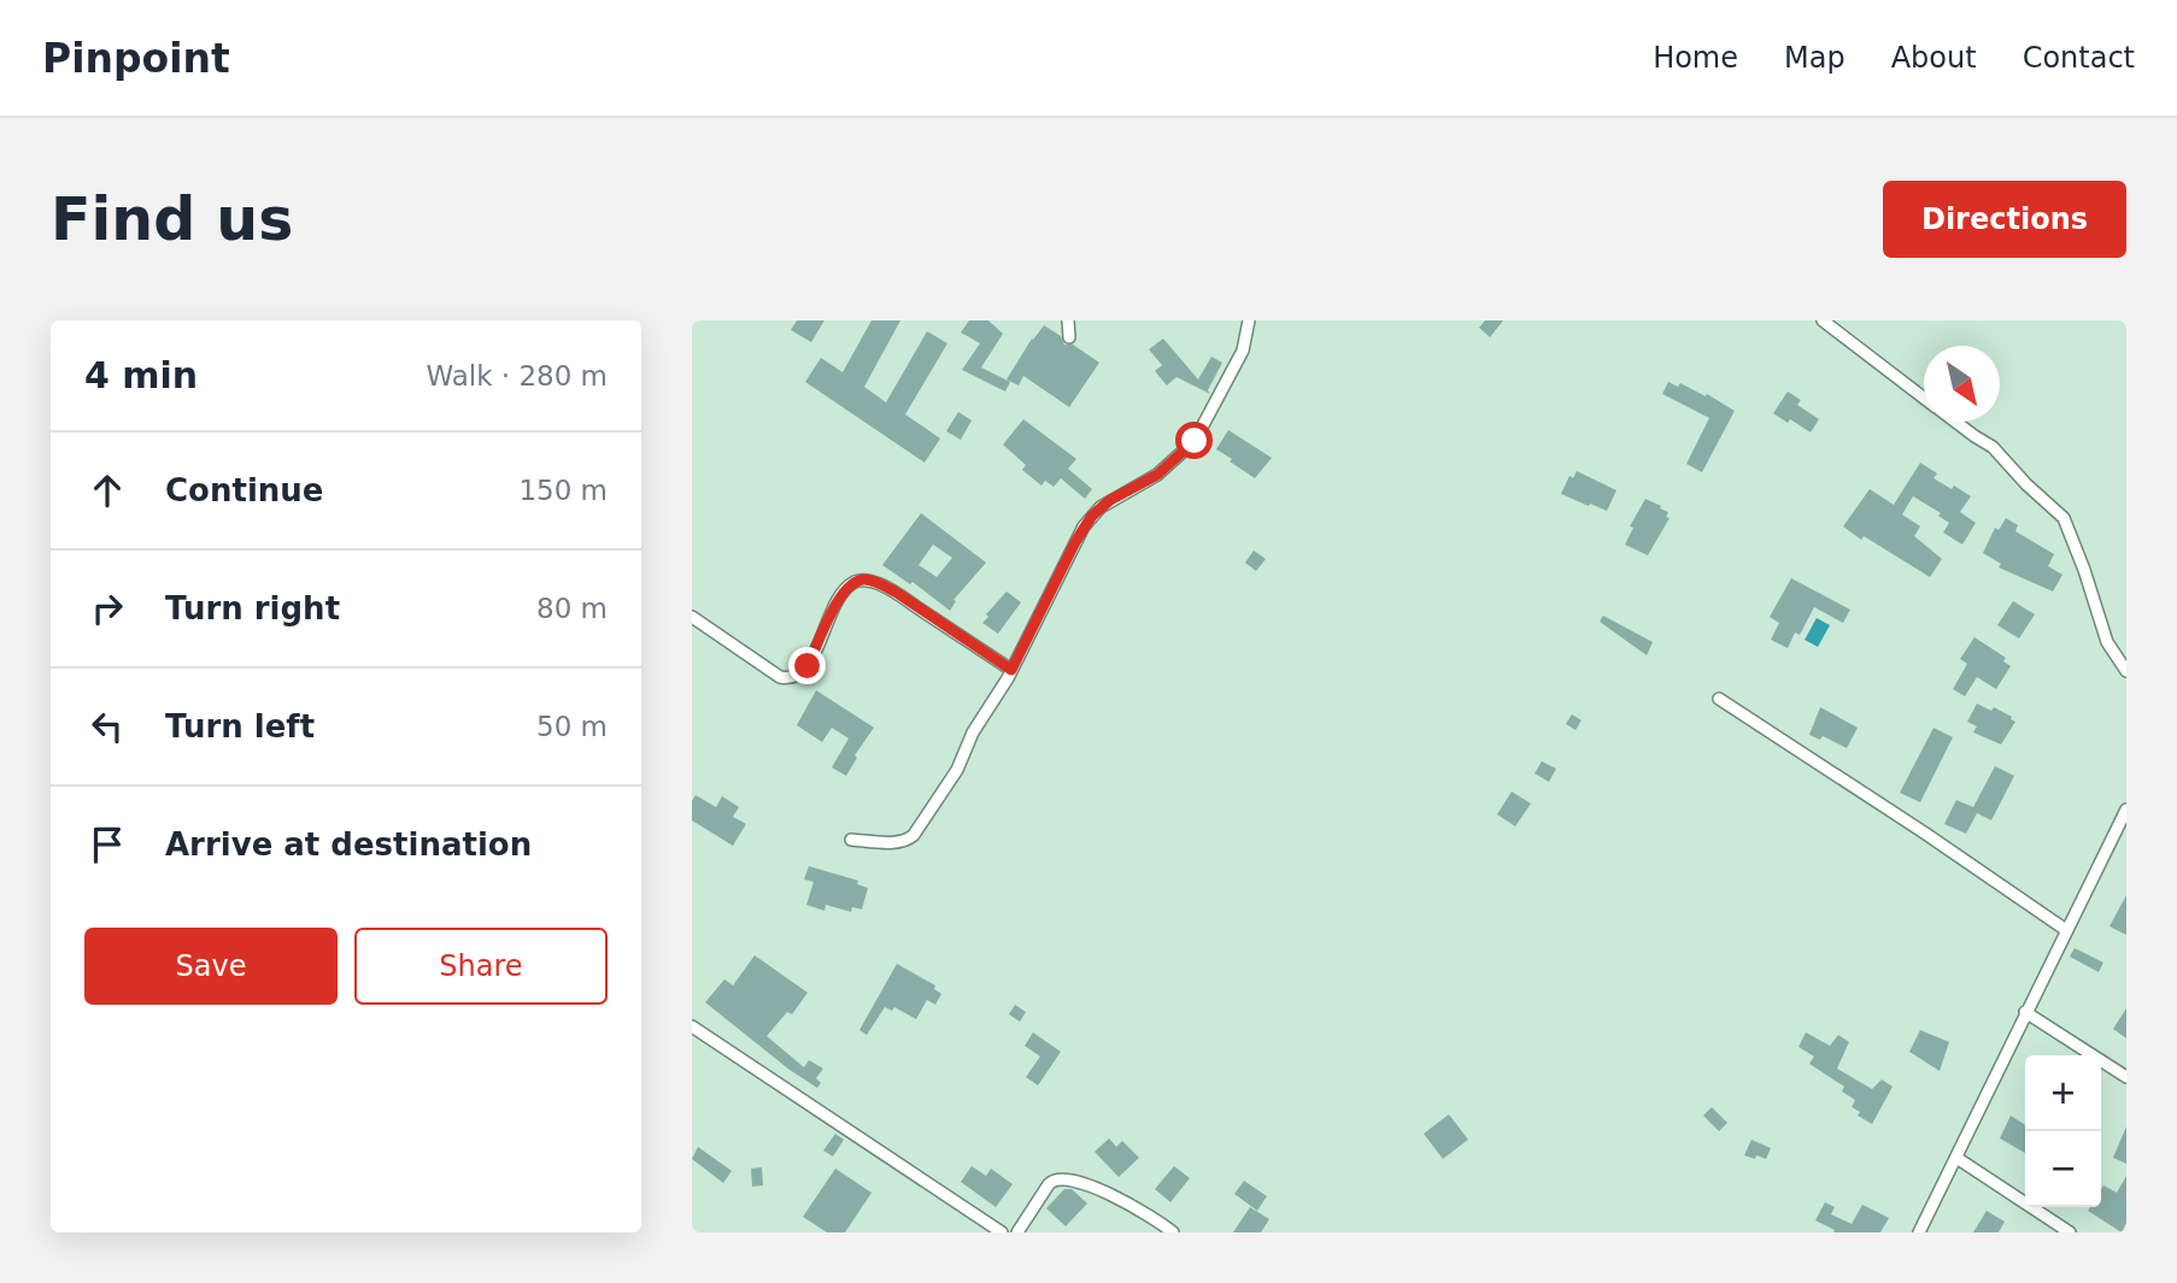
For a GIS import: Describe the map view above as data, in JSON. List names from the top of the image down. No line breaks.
{"north":"bottom right","page":{"header":"Pinpoint","nav":["Home","Map","About","Contact"],"buttons":["Directions",["Save","Share"]],"title":"Find us","heading":["4 min","Walk · 280 m"],"list":[["Continue","150 m"],["Turn right","80 m"],["Turn left","50 m"],"Arrive at destination"],"map_buttons":["+","−"]}}
